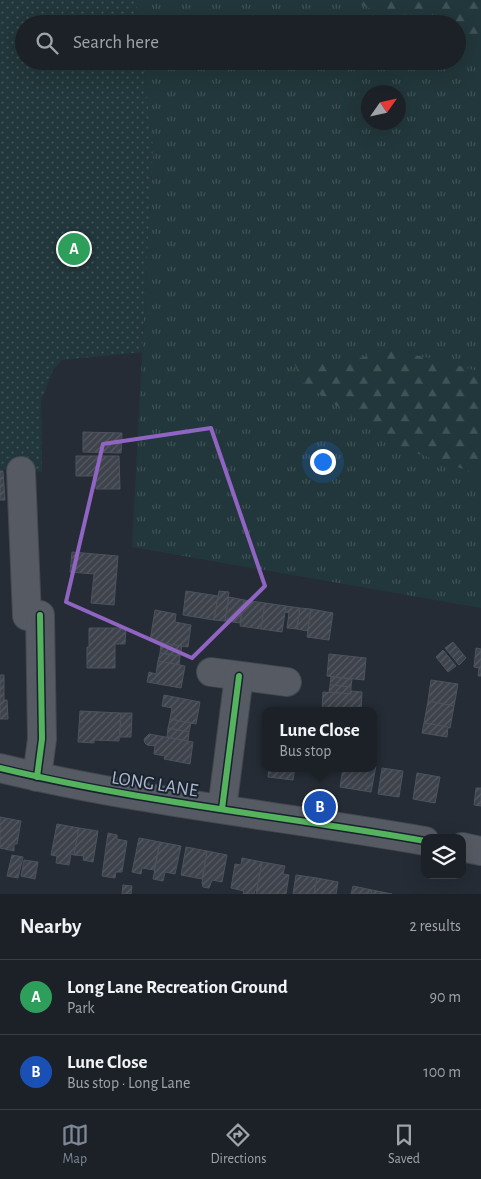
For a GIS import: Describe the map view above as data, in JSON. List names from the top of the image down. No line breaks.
{"streets":{"street":["LONG LANE"]},"north":"top right","page":{"search":"Search here","pins":["A","B"],"popup":["Lune Close","Bus stop"],"heading":["Nearby","2 results"],"list":[{"mark":"A","name":"Long Lane Recreation Ground","note":"Park","value":"90 m"},{"mark":"B","name":"Lune Close","note":"Bus stop · Long Lane","value":"100 m"}],"nav":["Map","Directions","Saved"]}}
